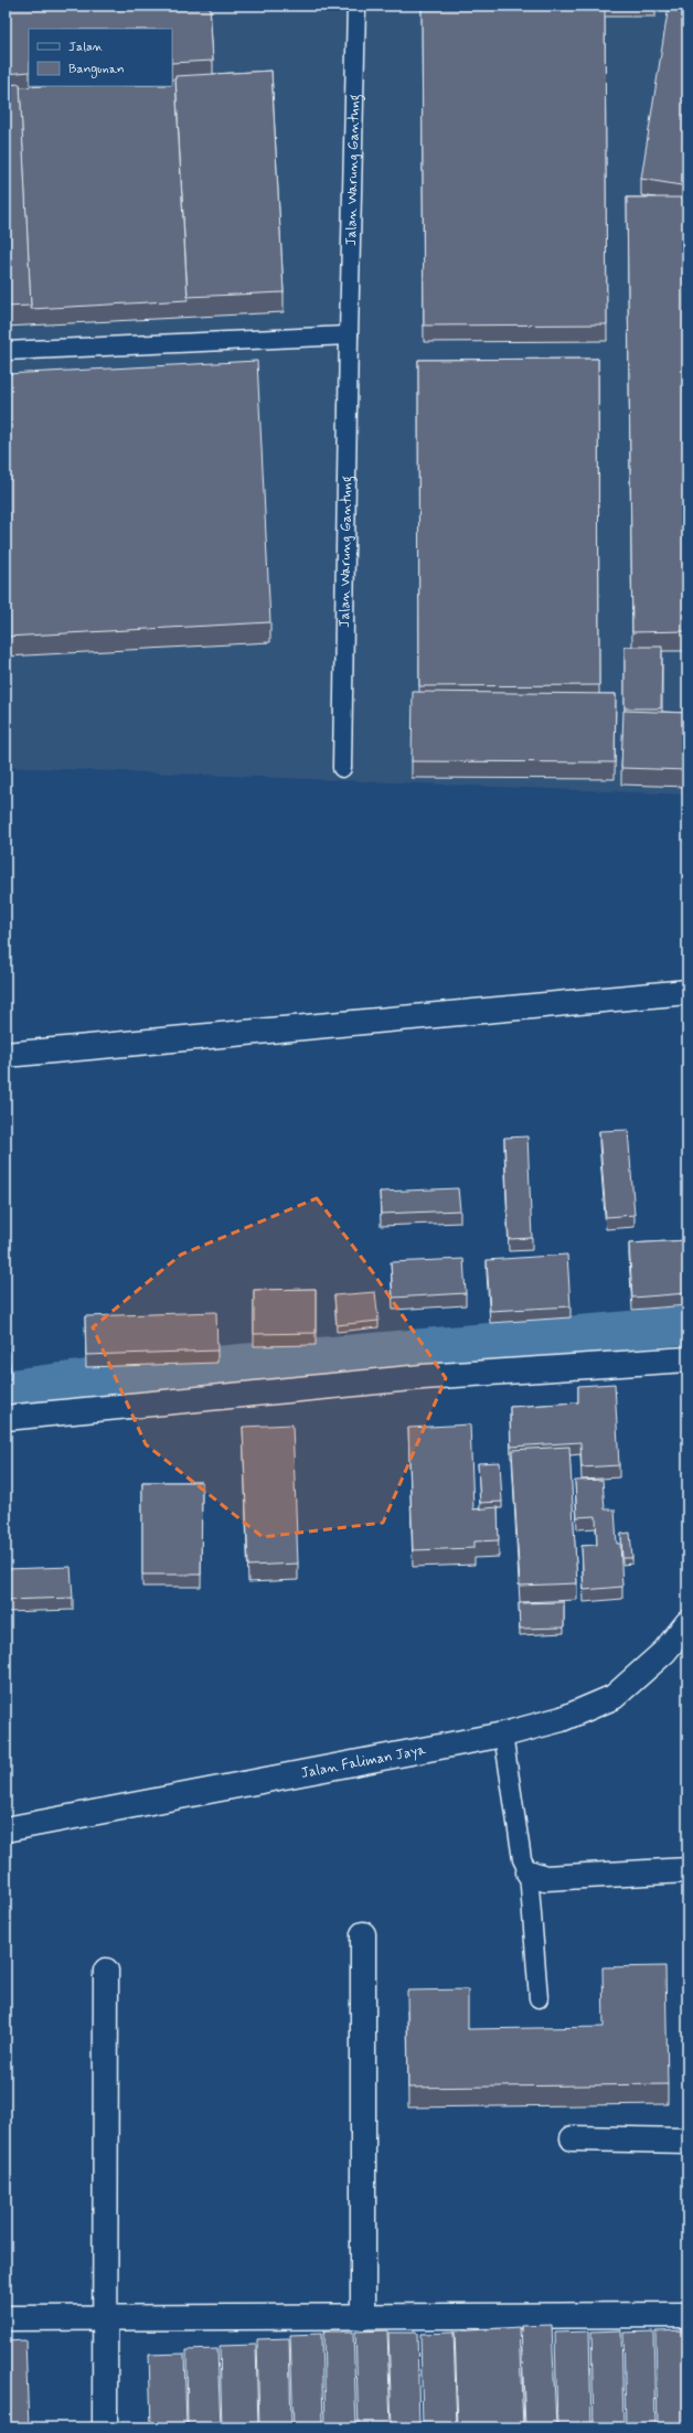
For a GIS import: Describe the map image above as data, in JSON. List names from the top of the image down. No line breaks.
{"streets":{"street":["Jalan Faliman Jaya"],"lane":["Jalan Warung Gantung"]},"legend":["Jalan","Bangunan"]}
